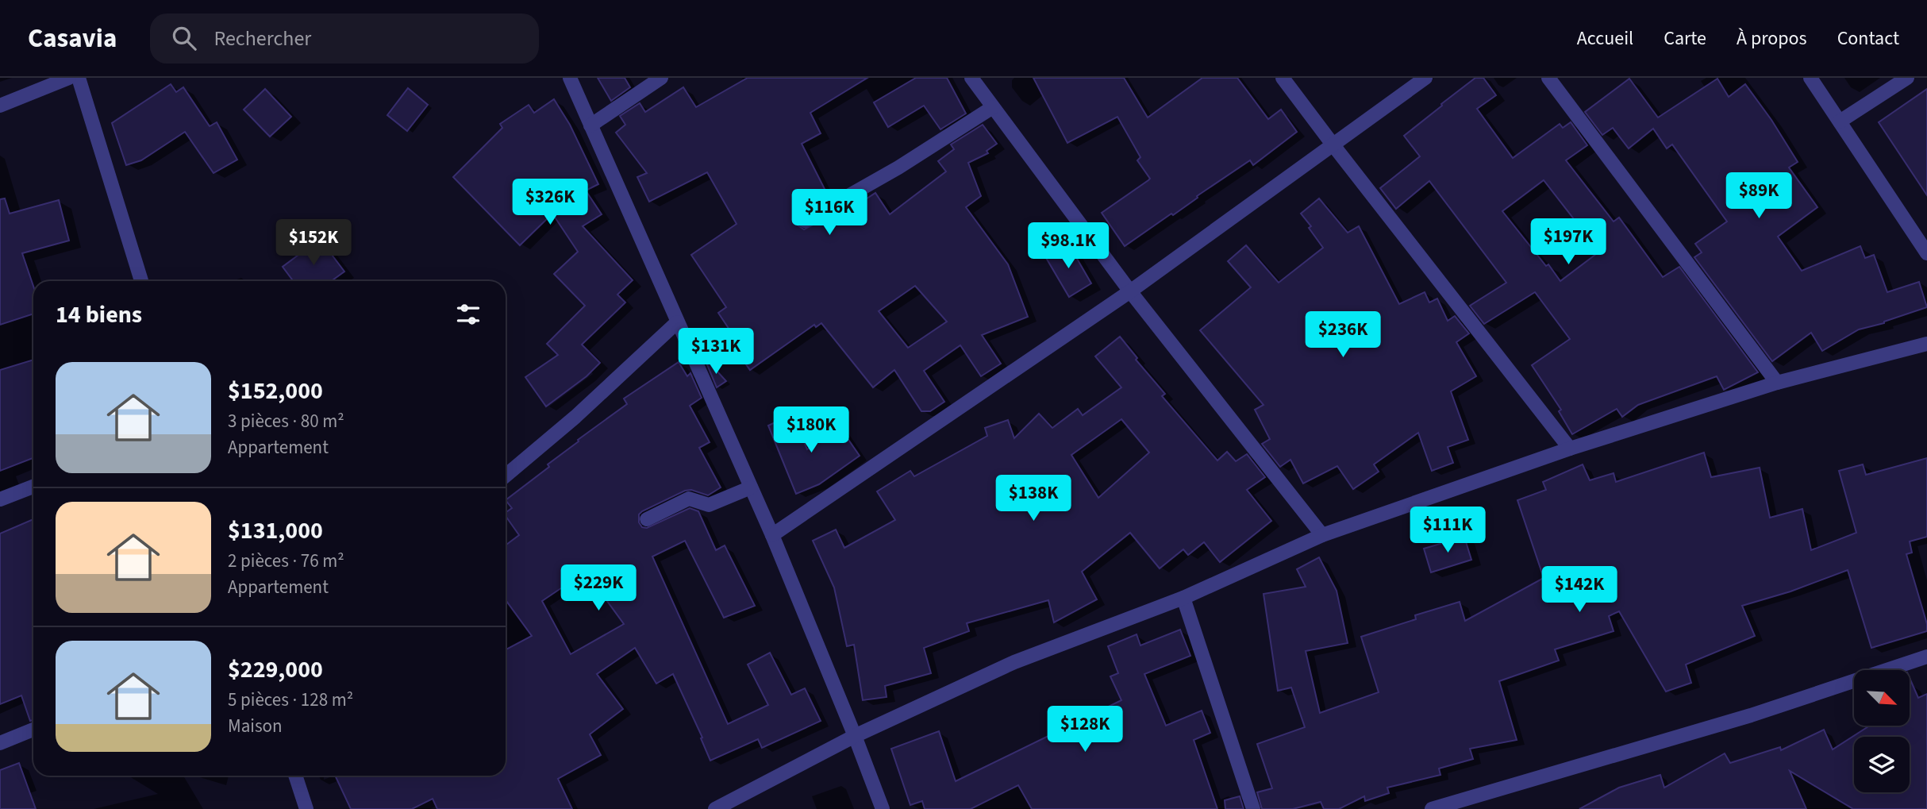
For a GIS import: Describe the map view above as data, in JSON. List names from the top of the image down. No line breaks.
{"north":"bottom right","page":{"header":"Casavia","search":"Rechercher","nav":["Accueil","Carte","À propos","Contact"],"price":["$89K","$326K","$116K","$197K","$152K","$98.1K","$236K","$131K","$180K","$138K","$111K","$229K","$142K","$128K"],"heading":"14 biens","list":[{"name":"$152,000","note":"3 pièces · 80 m² · Appartement"},{"name":"$131,000","note":"2 pièces · 76 m² · Appartement"},{"name":"$229,000","note":"5 pièces · 128 m² · Maison"}]}}
